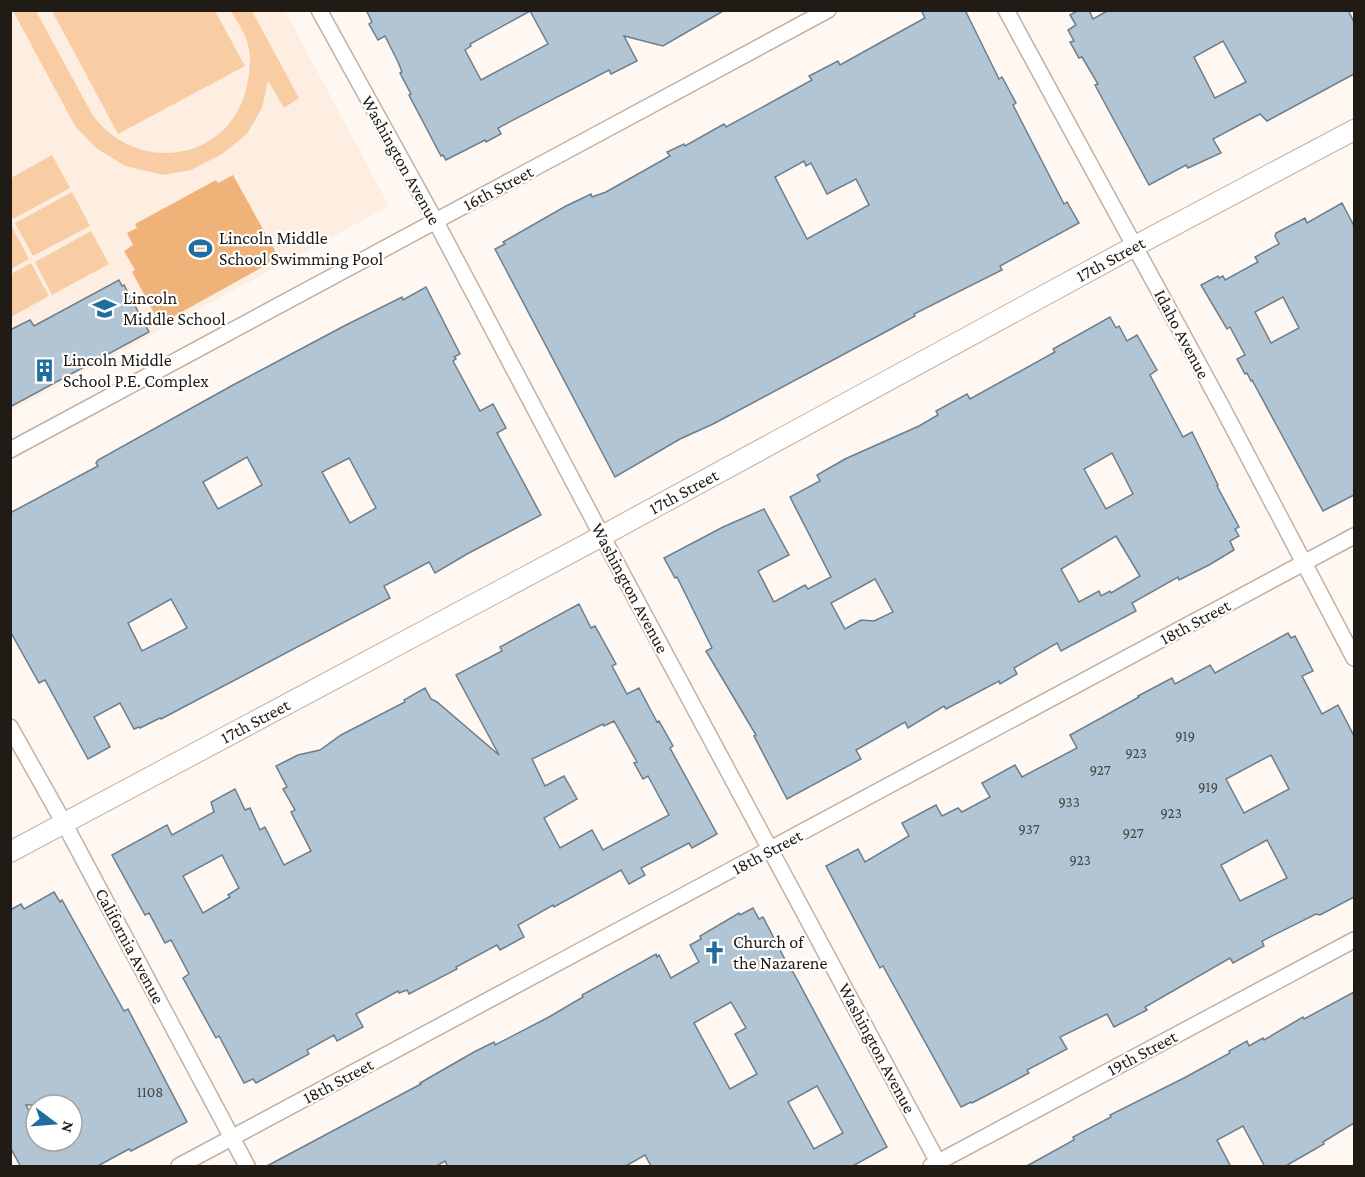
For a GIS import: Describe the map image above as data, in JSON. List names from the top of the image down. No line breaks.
{"streets":{"street":["Washington Avenue","16th Street","17th Street","Idaho Avenue","18th Street","California Avenue","19th Street"]},"crossings":[["Washington Avenue","16th Street"],["Washington Avenue","17th Street"],["Washington Avenue","18th Street"],["Washington Avenue","19th Street"],["17th Street","Idaho Avenue"],["17th Street","California Avenue"],["Idaho Avenue","18th Street"],["18th Street","California Avenue"]],"places":{"sports":["Lincoln Middle School Swimming Pool"],"school or university":["Lincoln Middle School"],"building":["Lincoln Middle School P.E. Complex"],"church":["Church of the Nazarene"]},"house_numbers":["919","923","927","919","933","923","937","927","923","1108"],"north":"right"}
